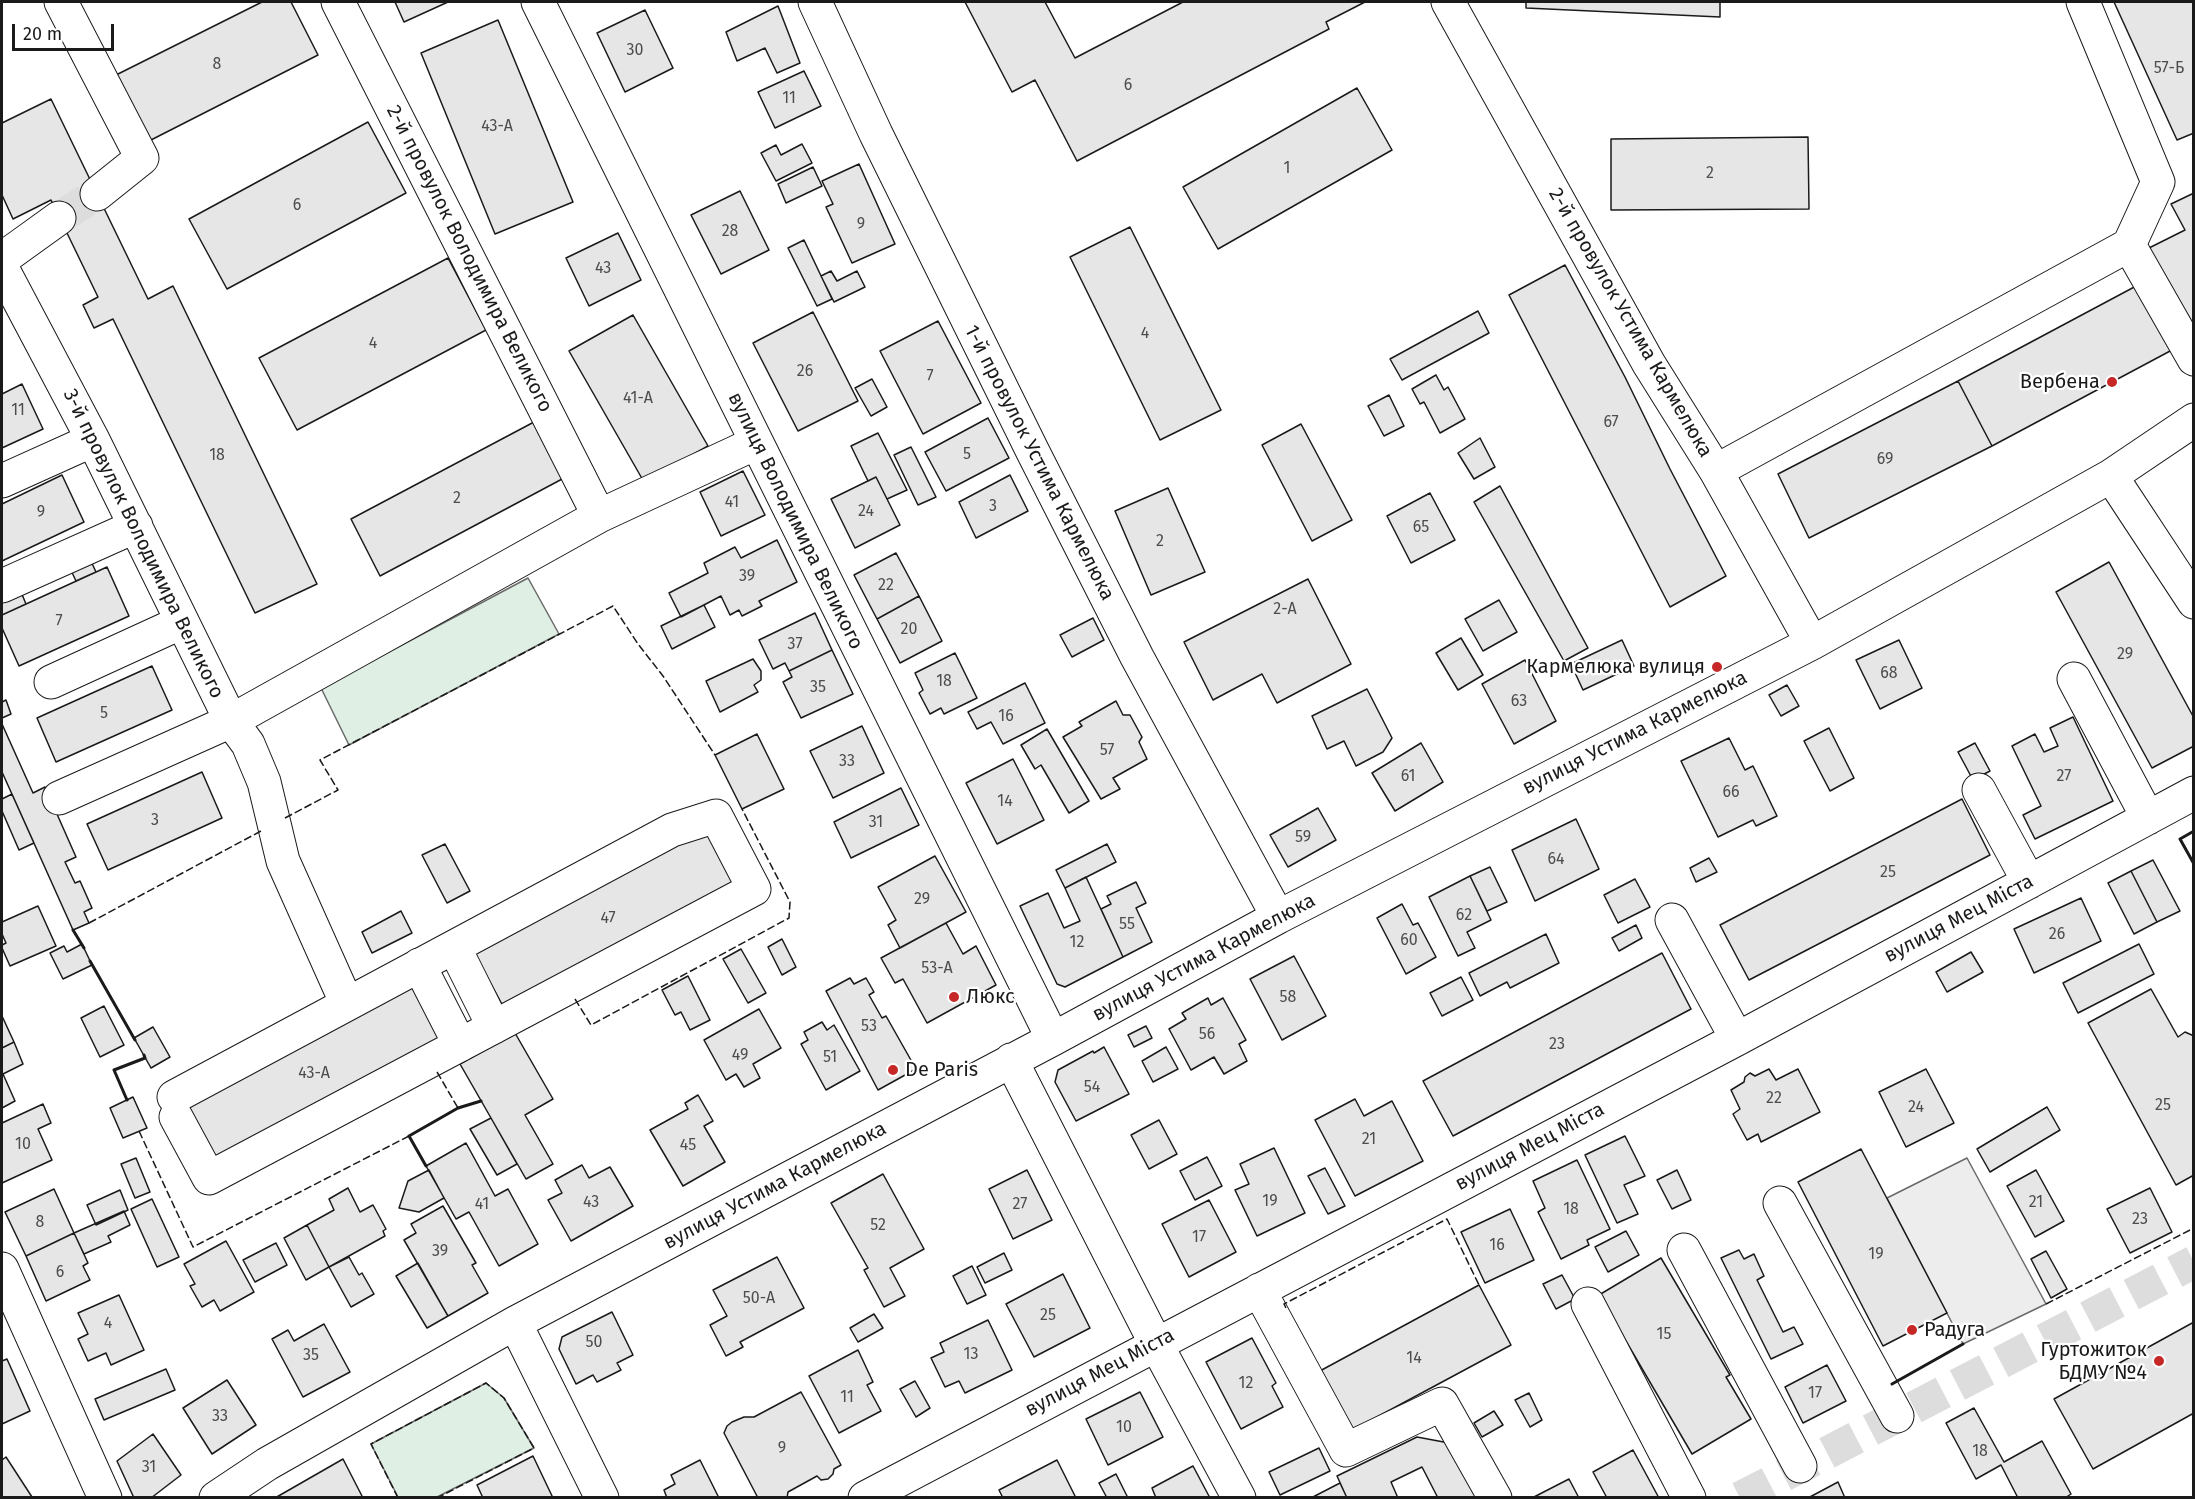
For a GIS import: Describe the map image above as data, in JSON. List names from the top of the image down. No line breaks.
{"streets":{"street":["2-й провулок Володимира Великого","2-й провулок Устима Кармелюка","1-й провулок Устима Кармелюка","вулиця Володимира Великого","3-й провулок Володимира Великого","вулиця Устима Кармелюка","вулиця Мец Міста"]},"crossings":[["2-й провулок Устима Кармелюка","вулиця Устима Кармелюка"],["1-й провулок Устима Кармелюка","вулиця Устима Кармелюка"],["вулиця Володимира Великого","вулиця Устима Кармелюка"]],"places":["Вербена","Кармелюка вулиця","Люкс","De Paris","Радуга","Гуртожиток БДМУ №4"],"house_numbers":["30","8","57-Б","6","11","43-А","1","2","6","9","28","43","4","4","26","7","41-А","11","67","5","18","69","2","41","3","24","9","65","2","39","22","2-А","7","20","37","29","68","18","35","63","5","16","57","33","61","27","66","14","3","31","59","64","25","29","62","47","55","26","60","12","53-А","58","53","56","23","49","51","43-А","54","22","25","24","21","10","45","19","43","21","41","27","18","23","8","52","17","16","39","19","6","50-А","25","4","15","50","13","35","14","12","17","11","33","10","9","18","31"],"scale_bar":"20 m"}
